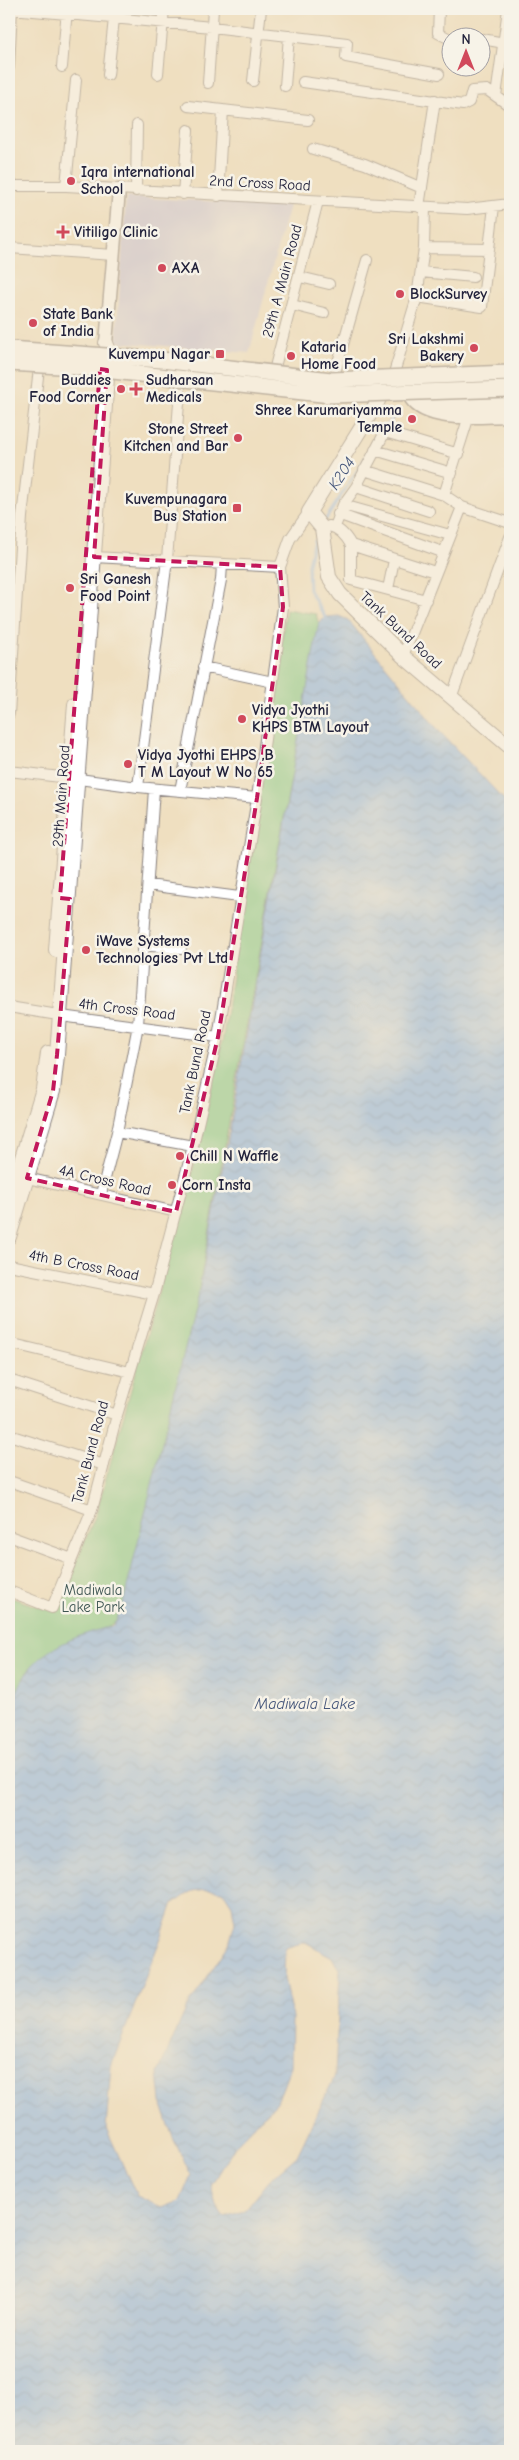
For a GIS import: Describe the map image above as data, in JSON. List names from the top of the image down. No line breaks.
{"streets":{"main road":["Tank Bund Road","29th Main Road"],"street":["2nd Cross Road","29th A Main Road","4th Cross Road","4A Cross Road","4th B Cross Road"]},"crossings":[["2nd Cross Road","29th A Main Road"],["2nd Cross Road","29th Main Road"],["Tank Bund Road","4th Cross Road"],["Tank Bund Road","4A Cross Road"],["Tank Bund Road","4th B Cross Road"],["29th Main Road","4th Cross Road"],["29th Main Road","4A Cross Road"]],"water":["K204","Madiwala Lake"],"parks":["Madiwala Lake Park"],"places":{"other":["Iqra international School","AXA","BlockSurvey","State Bank of India","Sri Lakshmi Bakery","Kataria Home Food","Buddies Food Corner","Shree Karumariyamma Temple","Stone Street Kitchen and Bar","Sri Ganesh Food Point","Vidya Jyothi KHPS BTM Layout","Vidya Jyothi EHPS ,B T M Layout W No 65","iWave Systems Technologies Pvt Ltd","Chill N Waffle","Corn Insta"],"health":["Vitiligo Clinic","Sudharsan Medicals"],"transit":["Kuvempu Nagar","Kuvempunagara Bus Station"]},"north":"top"}
